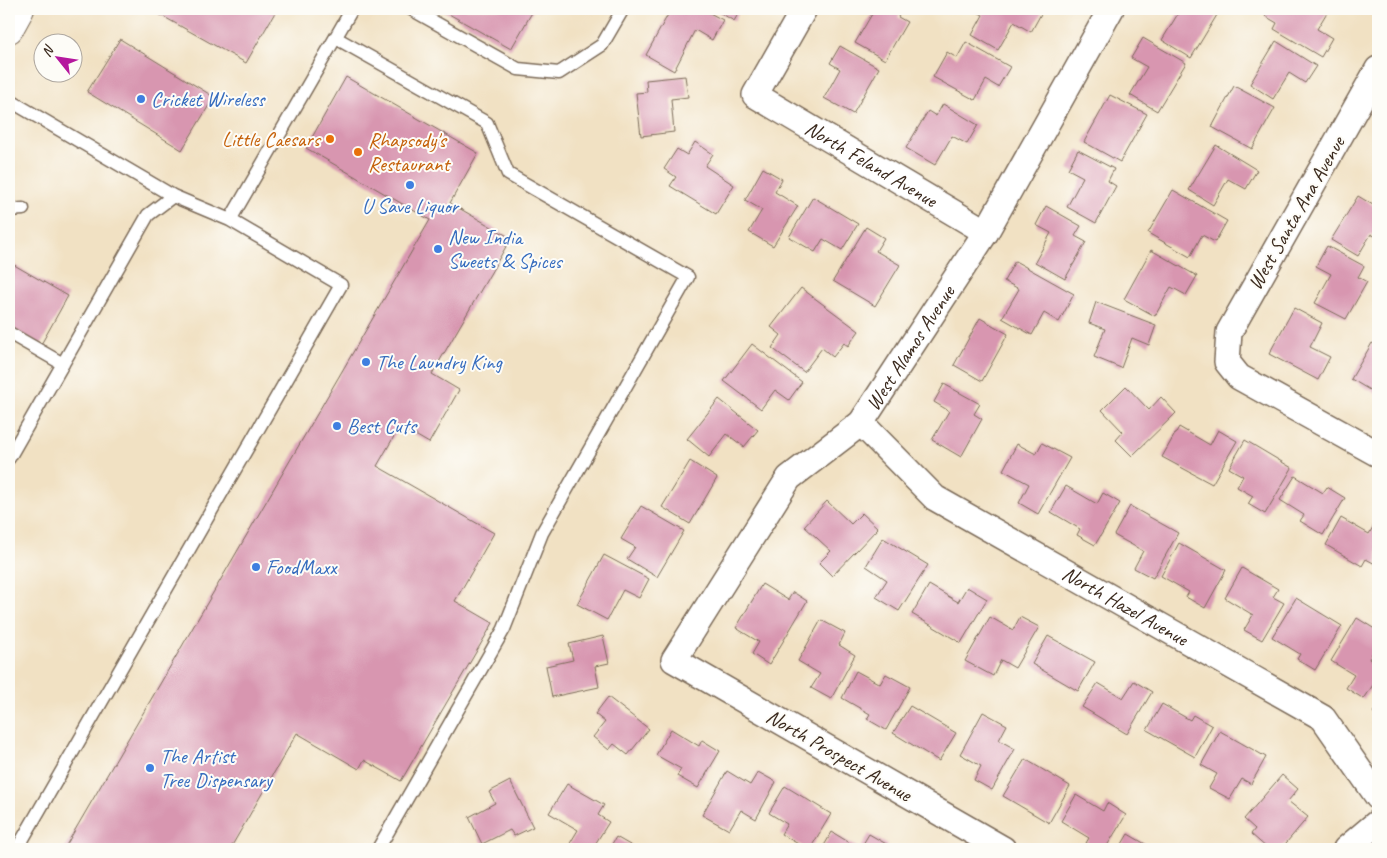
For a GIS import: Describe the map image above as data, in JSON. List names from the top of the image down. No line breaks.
{"streets":{"street":["North Feland Avenue","West Santa Ana Avenue","West Alamos Avenue","North Hazel Avenue","North Prospect Avenue"]},"crossings":[["North Feland Avenue","West Alamos Avenue"],["West Alamos Avenue","North Hazel Avenue"],["West Alamos Avenue","North Prospect Avenue"]],"places":["Cricket Wireless","Little Caesars","Rhapsody's Restaurant","U Save Liquor","New India Sweets & Spices","The Laundry King","Best Cuts","FoodMaxx","The Artist Tree Dispensary"],"north":"top left"}
